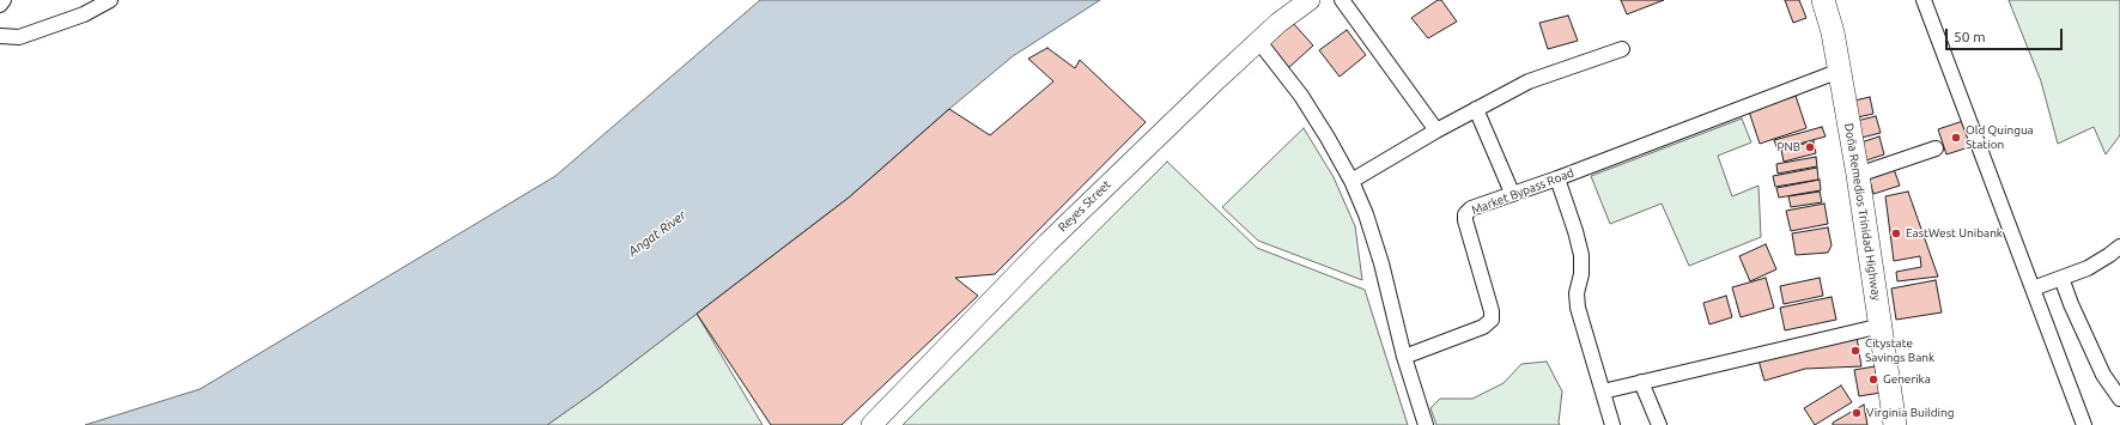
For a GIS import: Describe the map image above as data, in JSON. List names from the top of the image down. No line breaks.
{"streets":{"main road":["Doña Remedios Trinidad Highway"],"street":["Market Bypass Road","Reyes Street"]},"crossings":[["Market Bypass Road","Doña Remedios Trinidad Highway"]],"water":["Angat River"],"places":["Old Quingua Station","PNB","EastWest Unibank","Citystate Savings Bank","Generika","Virginia Building"],"scale_bar":"50 m"}
